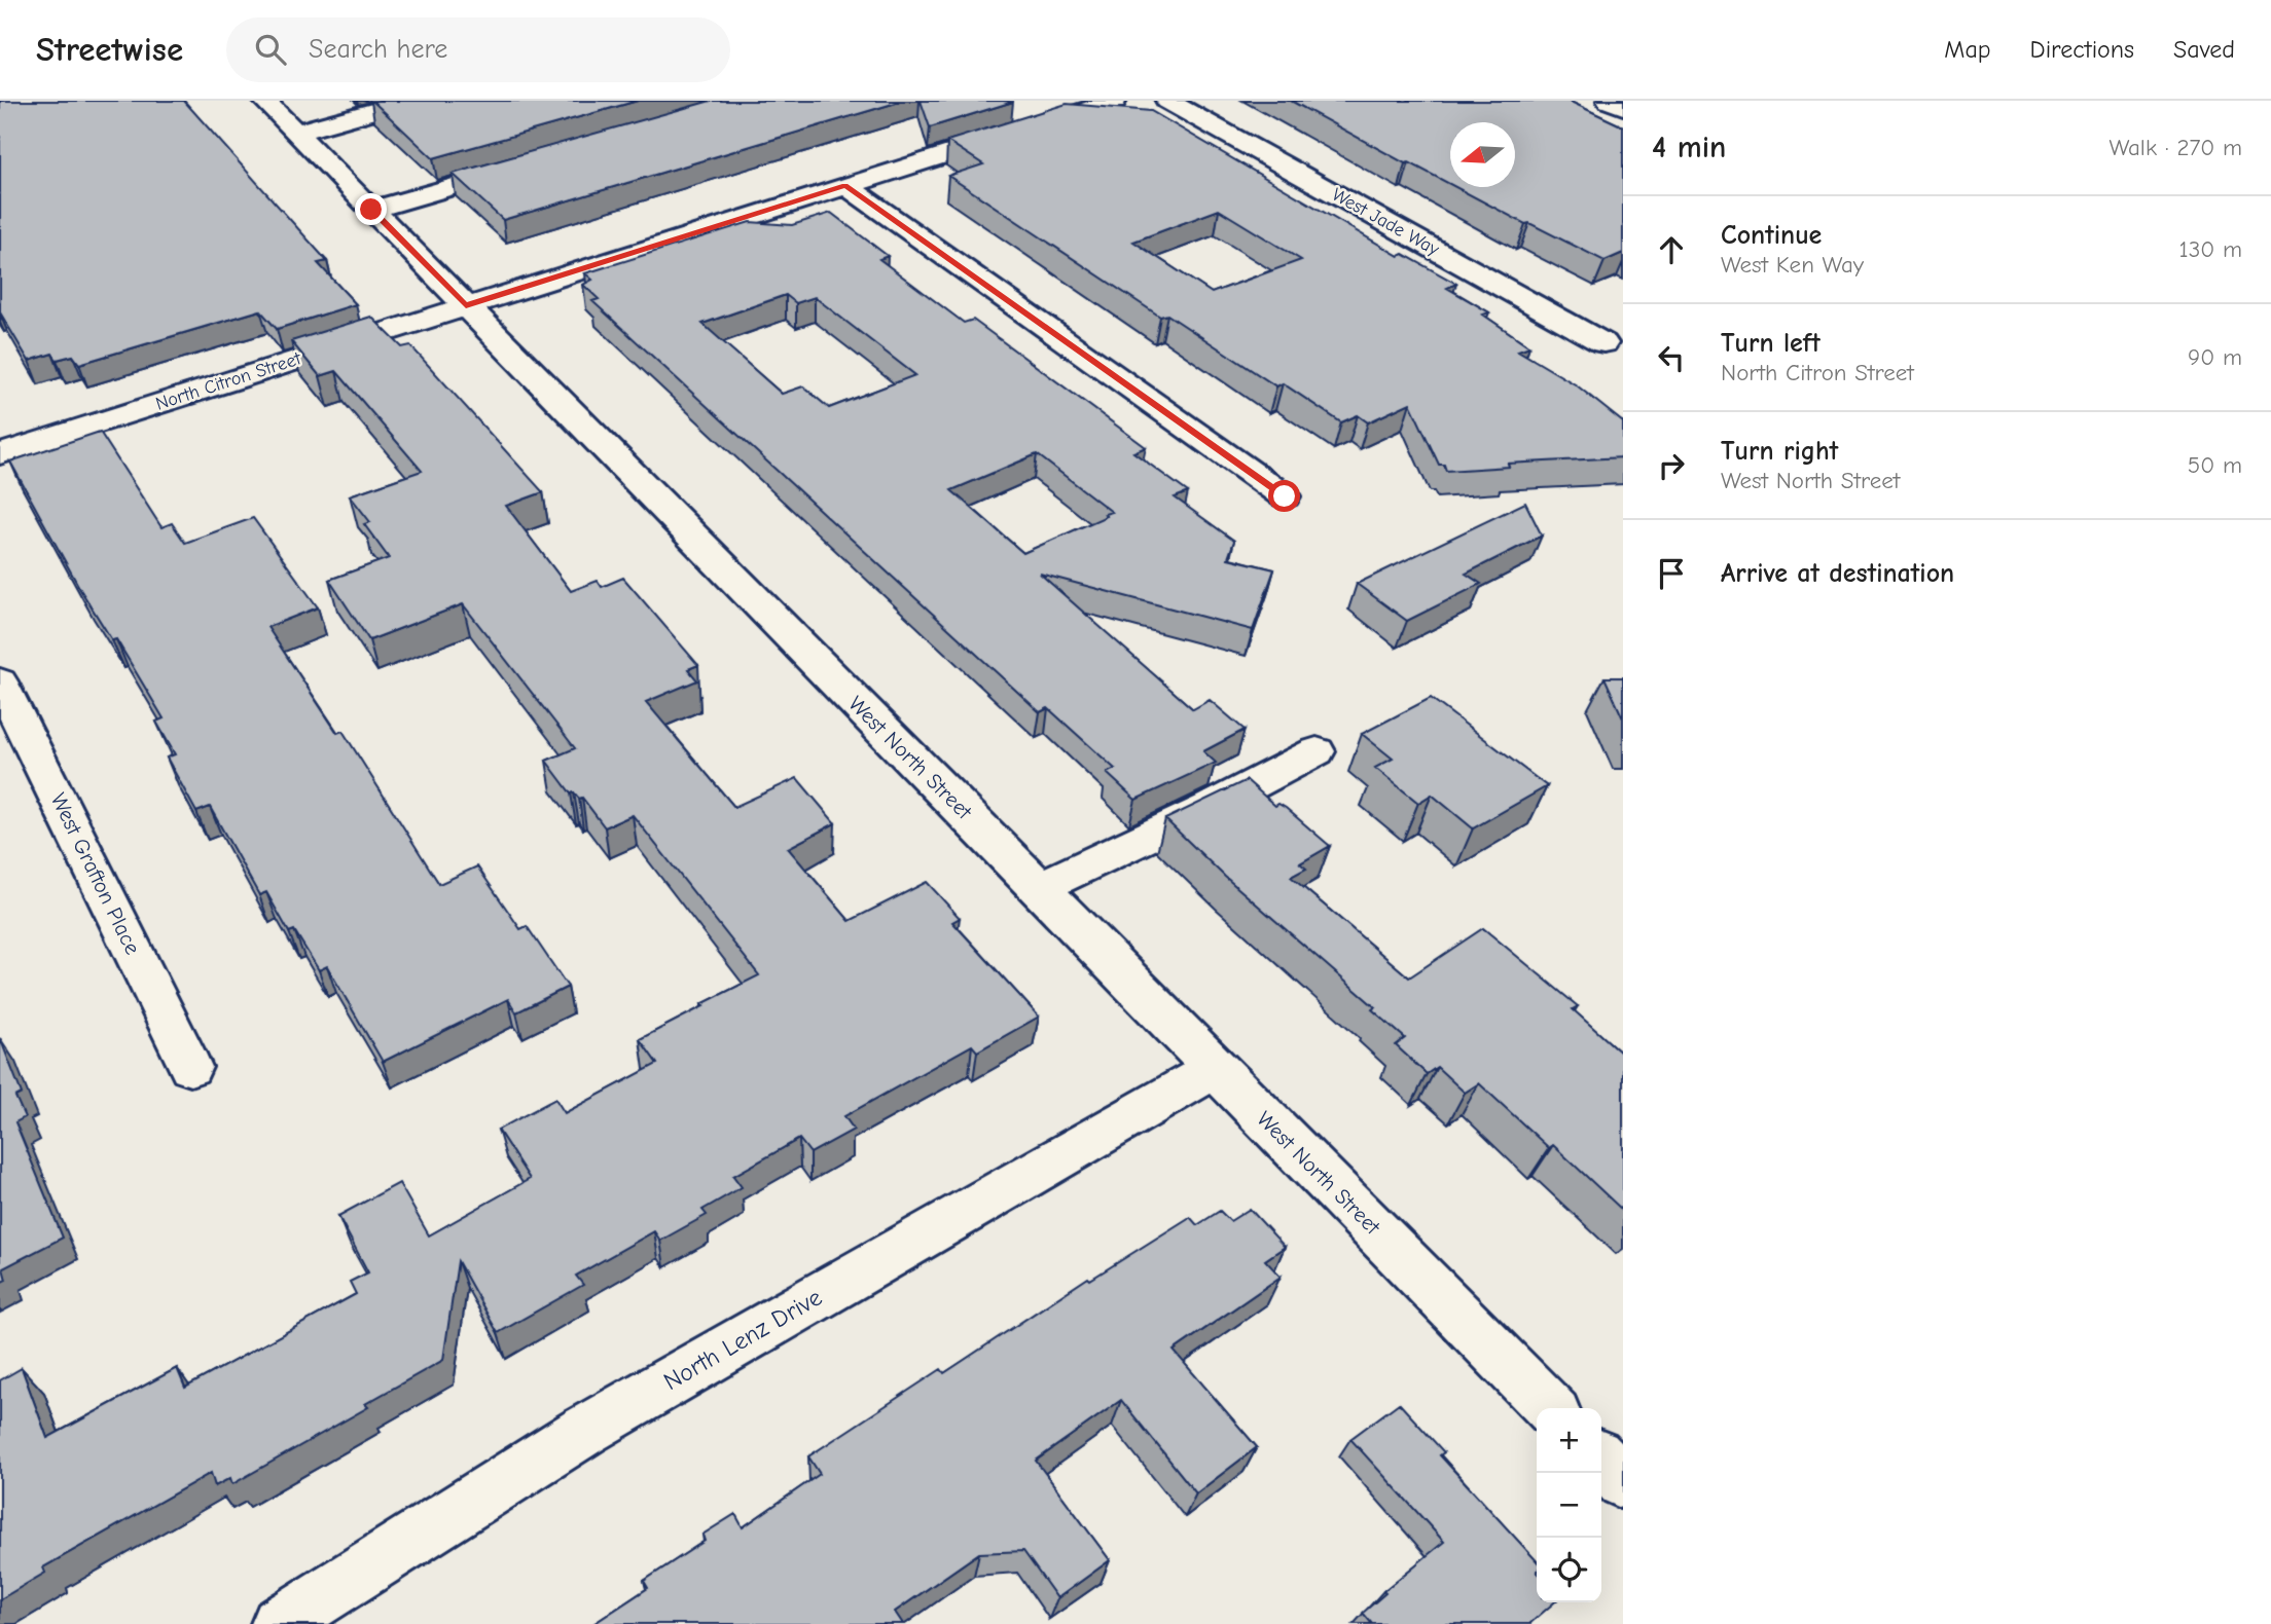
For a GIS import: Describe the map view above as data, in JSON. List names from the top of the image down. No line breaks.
{"streets":{"street":["West Jade Way","North Citron Street","West North Street","West Grafton Place","North Lenz Drive"]},"crossings":[["North Citron Street","West North Street"],["West North Street","North Lenz Drive"]],"north":"left","page":{"header":"Streetwise","search":"Search here","nav":["Map","Directions","Saved"],"heading":["4 min","Walk · 270 m"],"list":[["Continue","West Ken Way","130 m"],["Turn left","North Citron Street","90 m"],["Turn right","West North Street","50 m"],"Arrive at destination"],"map_buttons":["+","−"]}}
